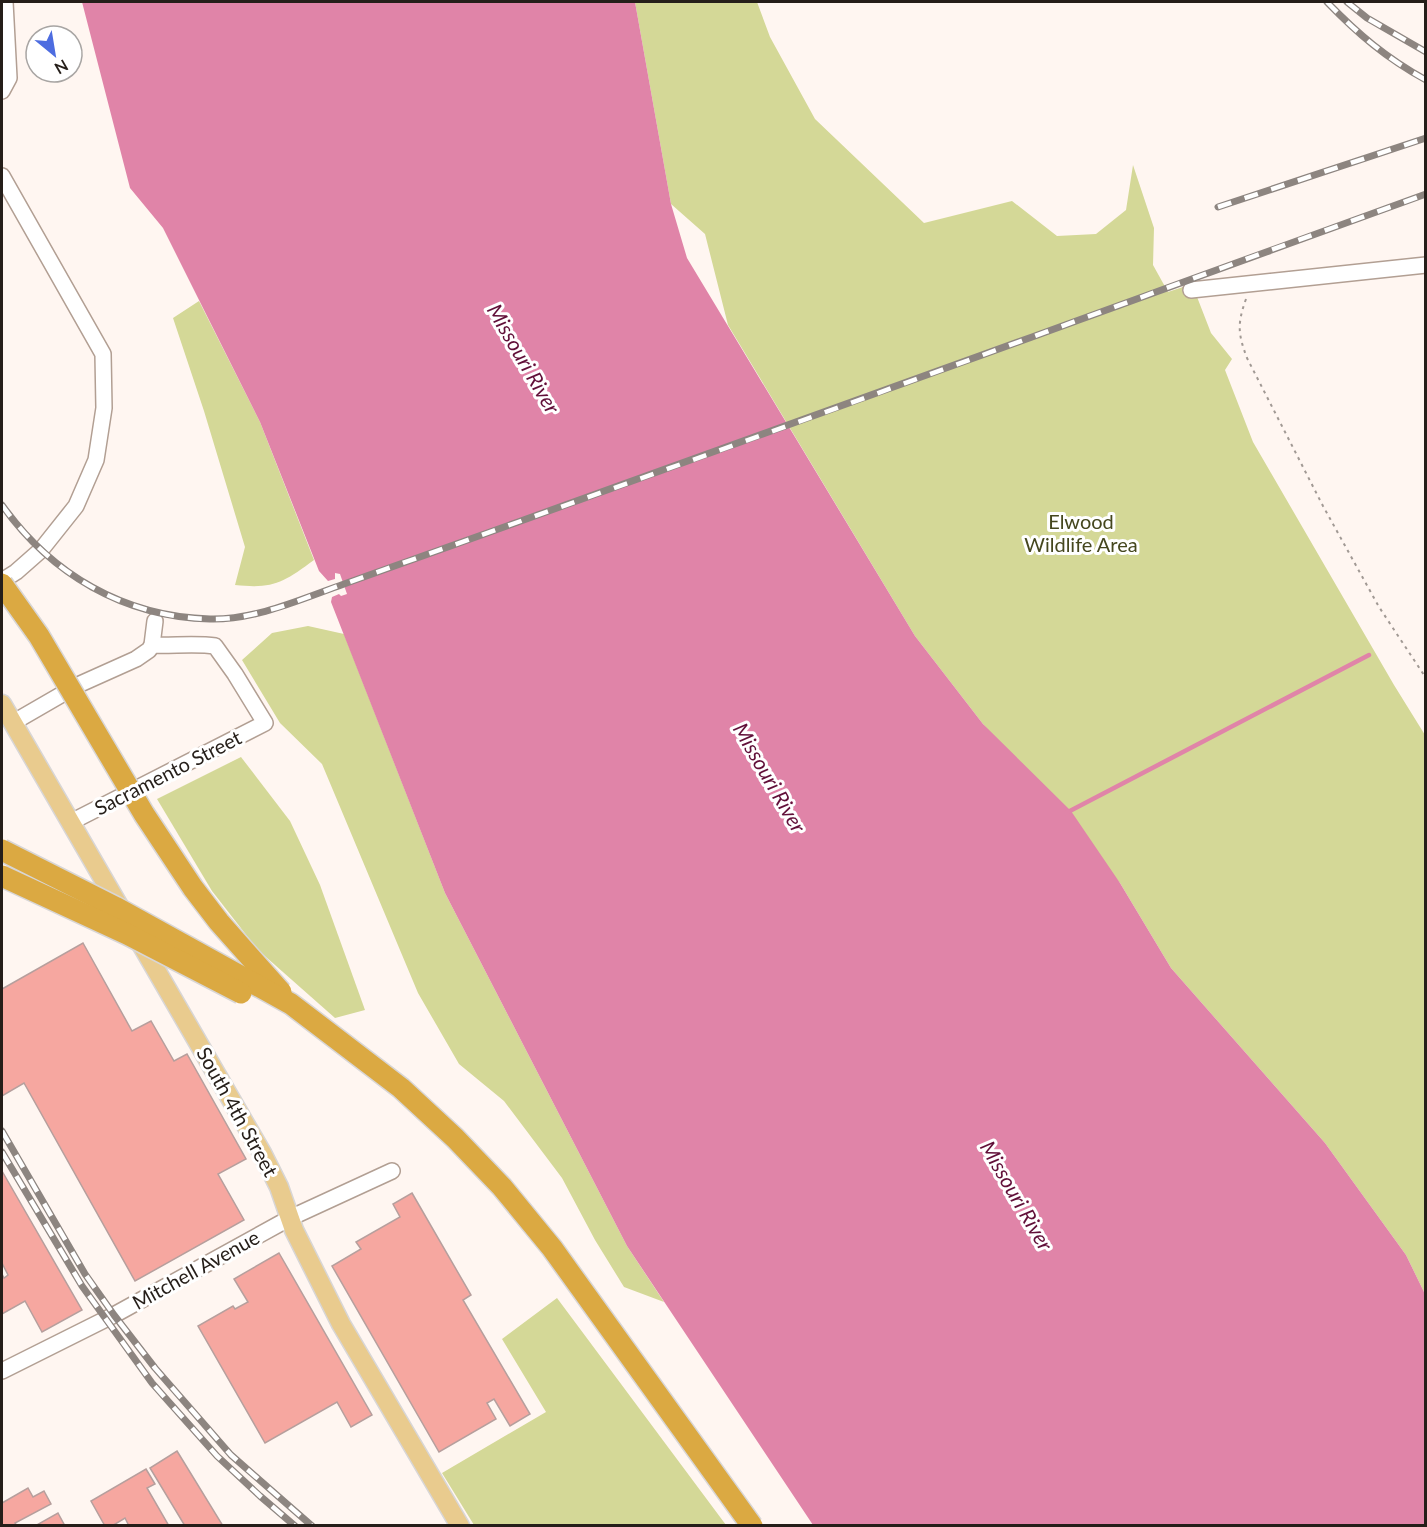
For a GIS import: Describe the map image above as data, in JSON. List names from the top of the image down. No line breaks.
{"streets":{"main road":["South 4th Street"],"street":["Sacramento Street","Mitchell Avenue"]},"crossings":[["Sacramento Street","South 4th Street"],["South 4th Street","Mitchell Avenue"]],"water":["Missouri River"],"parks":["Elwood Wildlife Area"],"north":"bottom right"}
